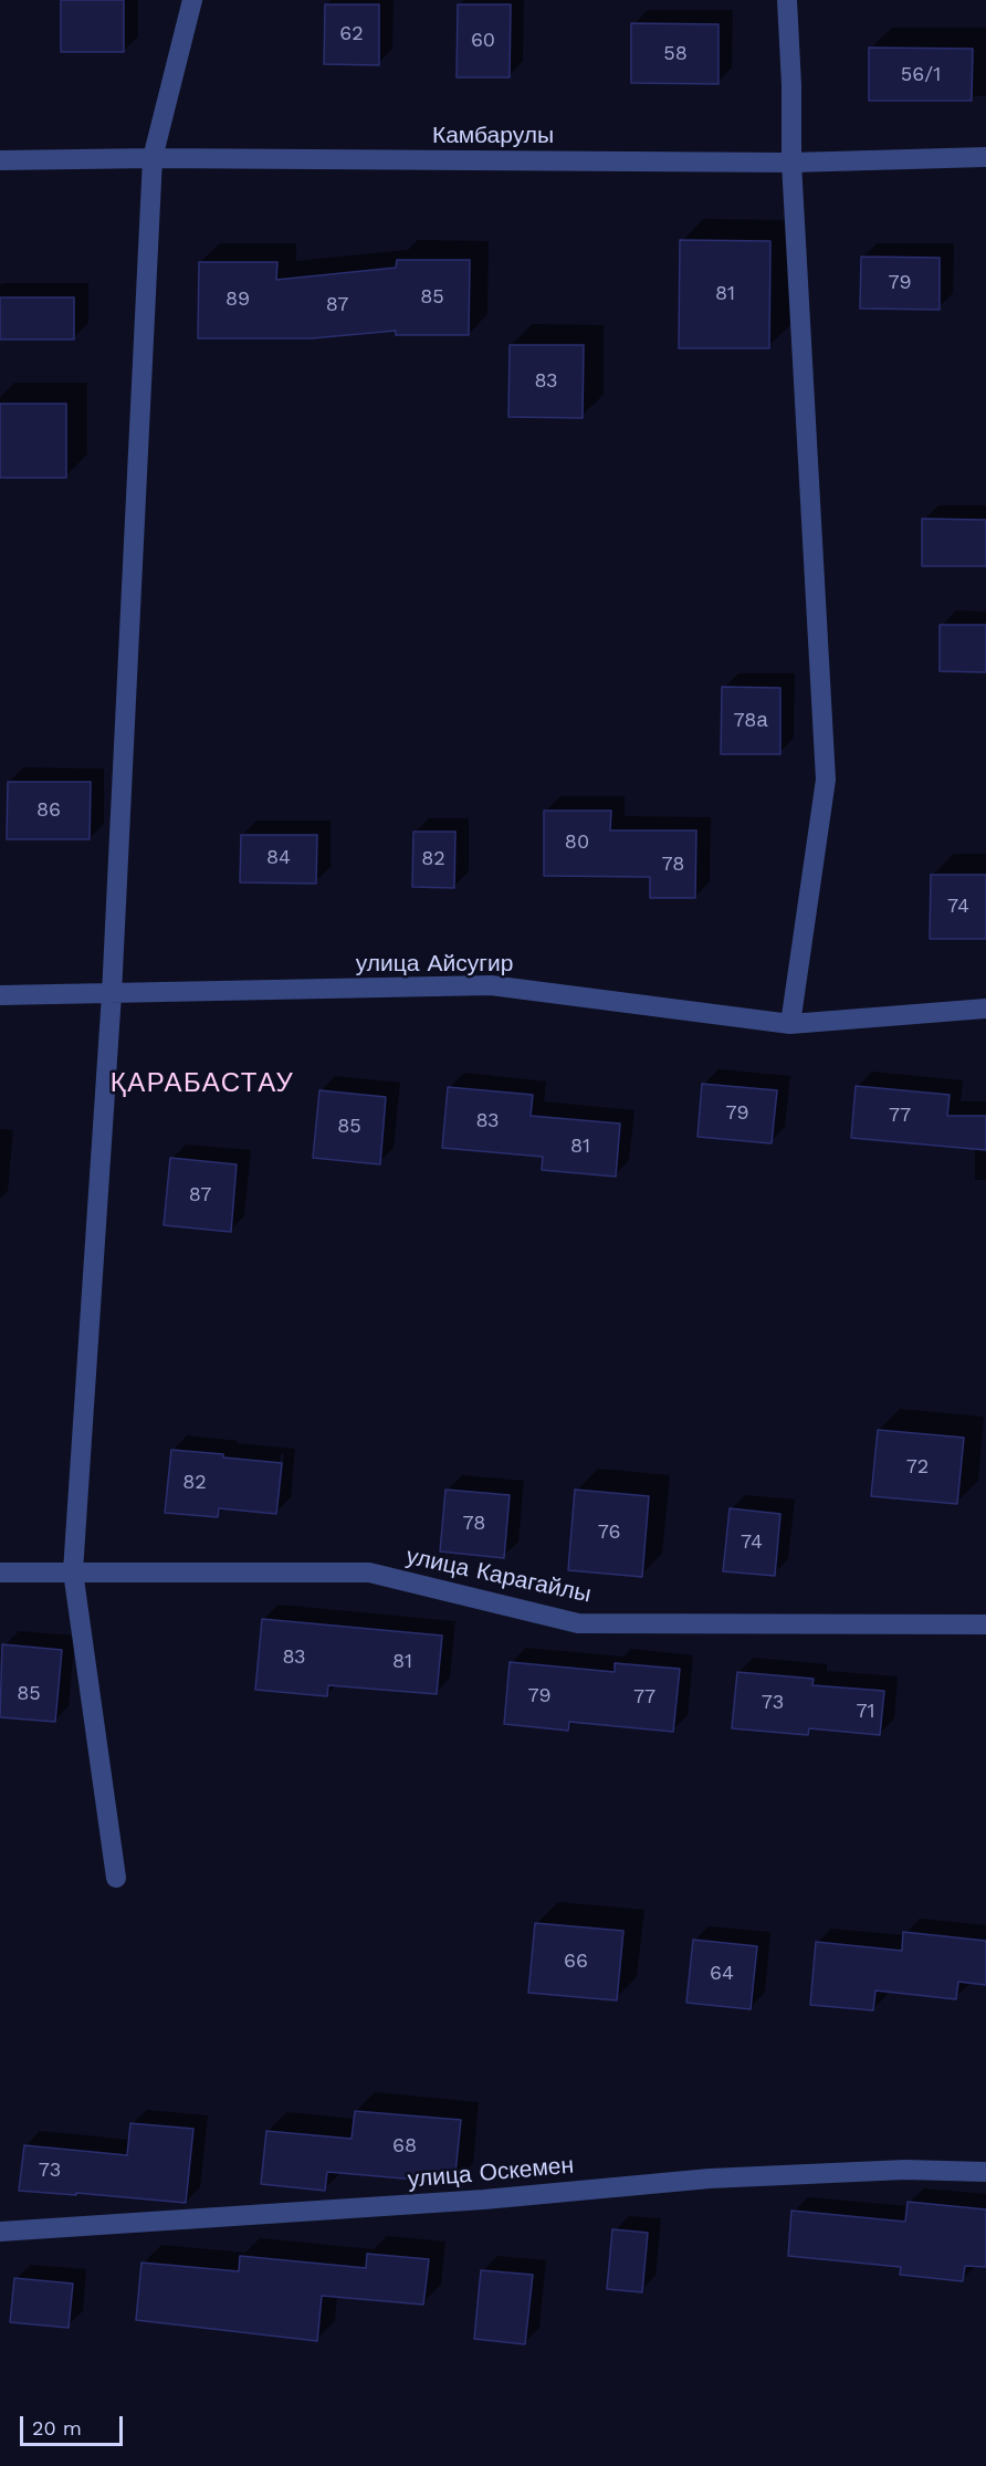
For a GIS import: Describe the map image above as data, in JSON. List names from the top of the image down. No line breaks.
{"streets":{"street":["Камбарулы","улица Айсугир","улица Карагайлы","улица Оскемен"]},"districts":["ҚАРАБАСТАУ"],"house_numbers":["62","60","58","56/1","79","81","85","89","87","83","78а","86","80","84","82","78","74","79","77","83","85","81","87","72","82","78","76","74","83","81","85","79","77","73","71","66","64","68","73"],"scale_bar":"20 m"}
